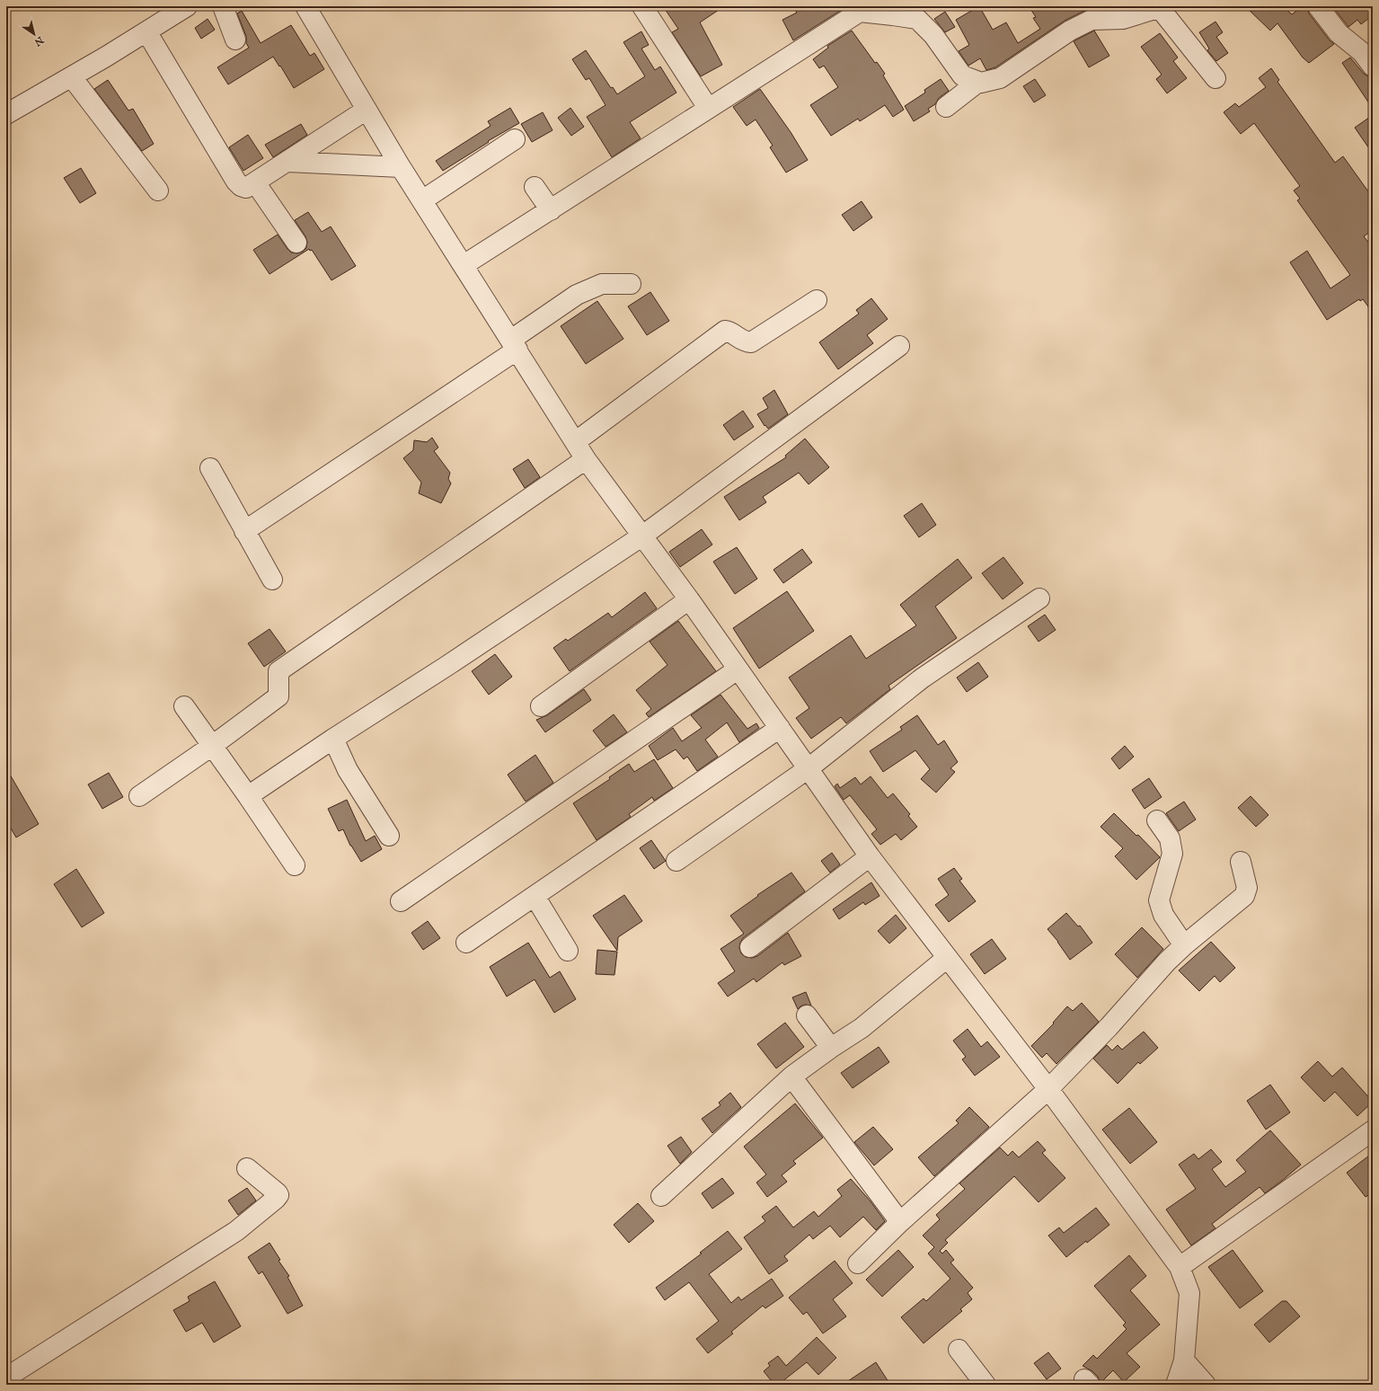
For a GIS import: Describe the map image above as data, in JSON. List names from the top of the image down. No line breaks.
{"north":"bottom right"}
